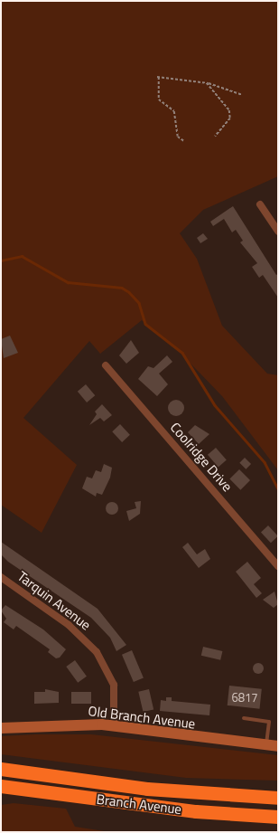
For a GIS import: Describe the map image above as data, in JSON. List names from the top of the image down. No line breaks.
{"streets":{"highway":["Branch Avenue"],"main road":["Old Branch Avenue"],"street":["Coolridge Drive","Tarquin Avenue"]},"crossings":[["Tarquin Avenue","Old Branch Avenue"]],"house_numbers":["6817"]}
